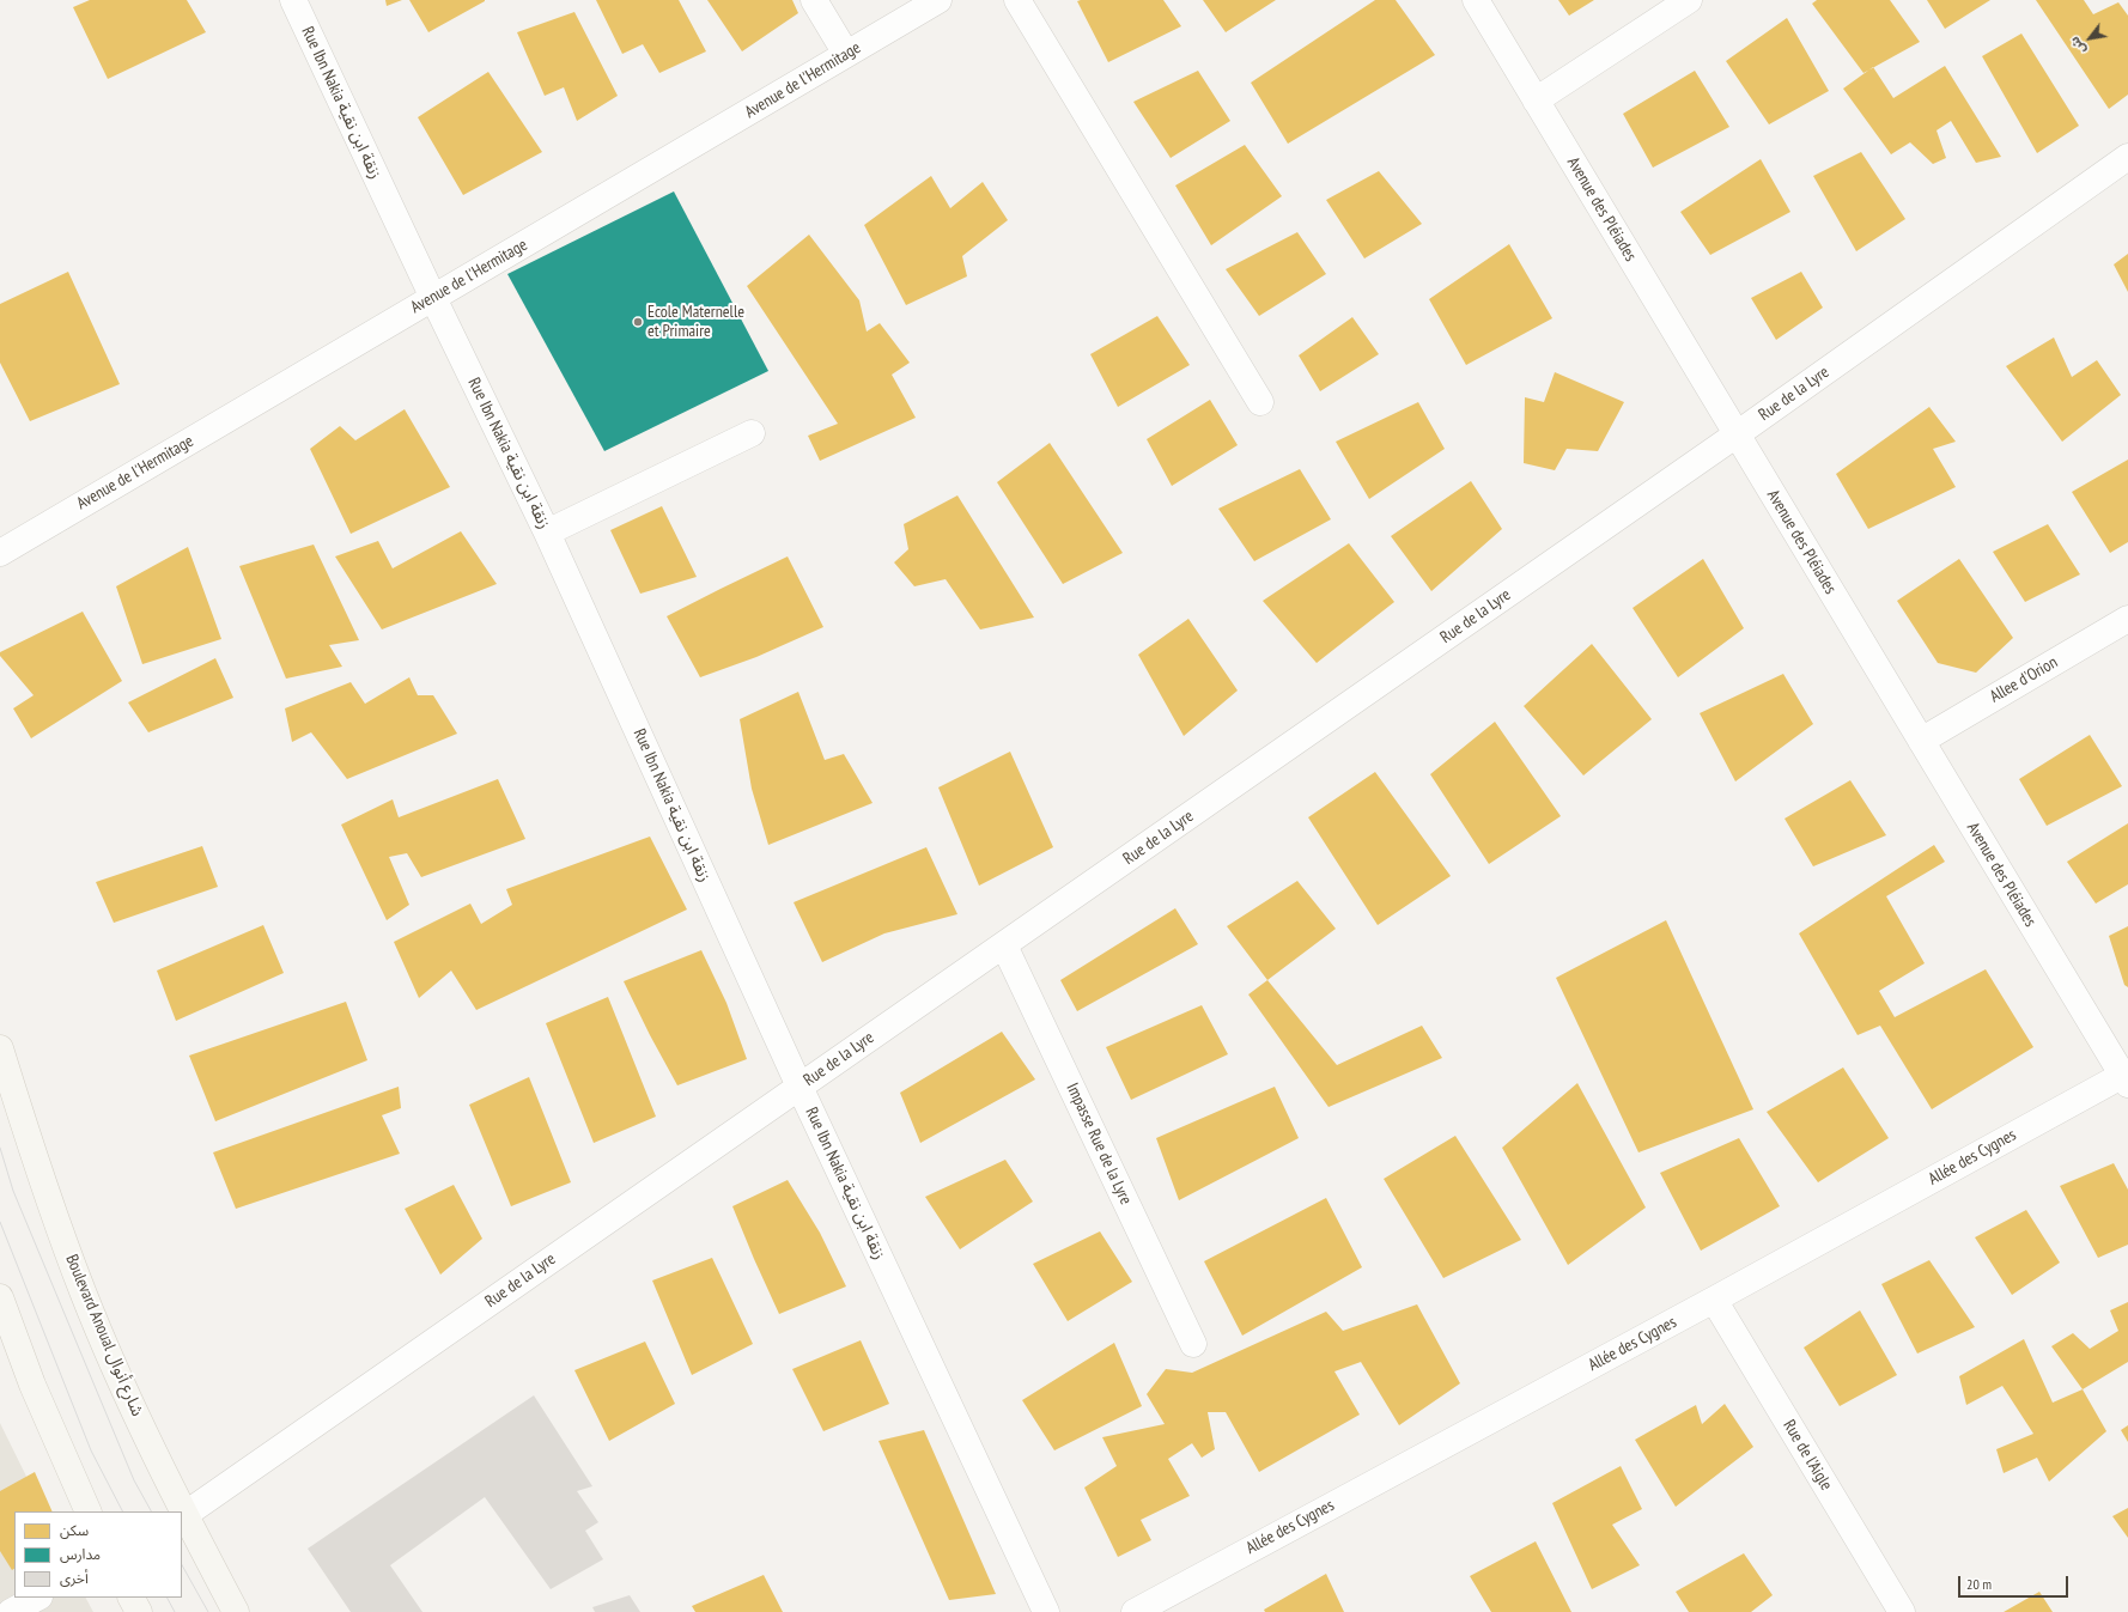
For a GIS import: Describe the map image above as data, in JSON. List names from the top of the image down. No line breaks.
{"streets":{"street":["Avenue de l'Hermitage","Rue Ibn Nakia زنقة ابن نقية","Avenue des Pléiades","Rue de la Lyre","Allee d'Orion","Impasse Rue de la Lyre","Allée des Cygnes","Boulevard Anoual شارع أنوال","Rue de l'Aigle"]},"crossings":[["Avenue de l'Hermitage","Rue Ibn Nakia زنقة ابن نقية"],["Rue Ibn Nakia زنقة ابن نقية","Rue de la Lyre"],["Avenue des Pléiades","Rue de la Lyre"],["Avenue des Pléiades","Allee d'Orion"],["Avenue des Pléiades","Allée des Cygnes"],["Rue de la Lyre","Impasse Rue de la Lyre"],["Rue de la Lyre","Boulevard Anoual شارع أنوال"],["Allée des Cygnes","Rue de l'Aigle"]],"places":["Ecole Maternelle et Primaire"],"legend":["سكن","مدارس","أخرى"],"scale_bar":"20 m","north":"bottom left"}
